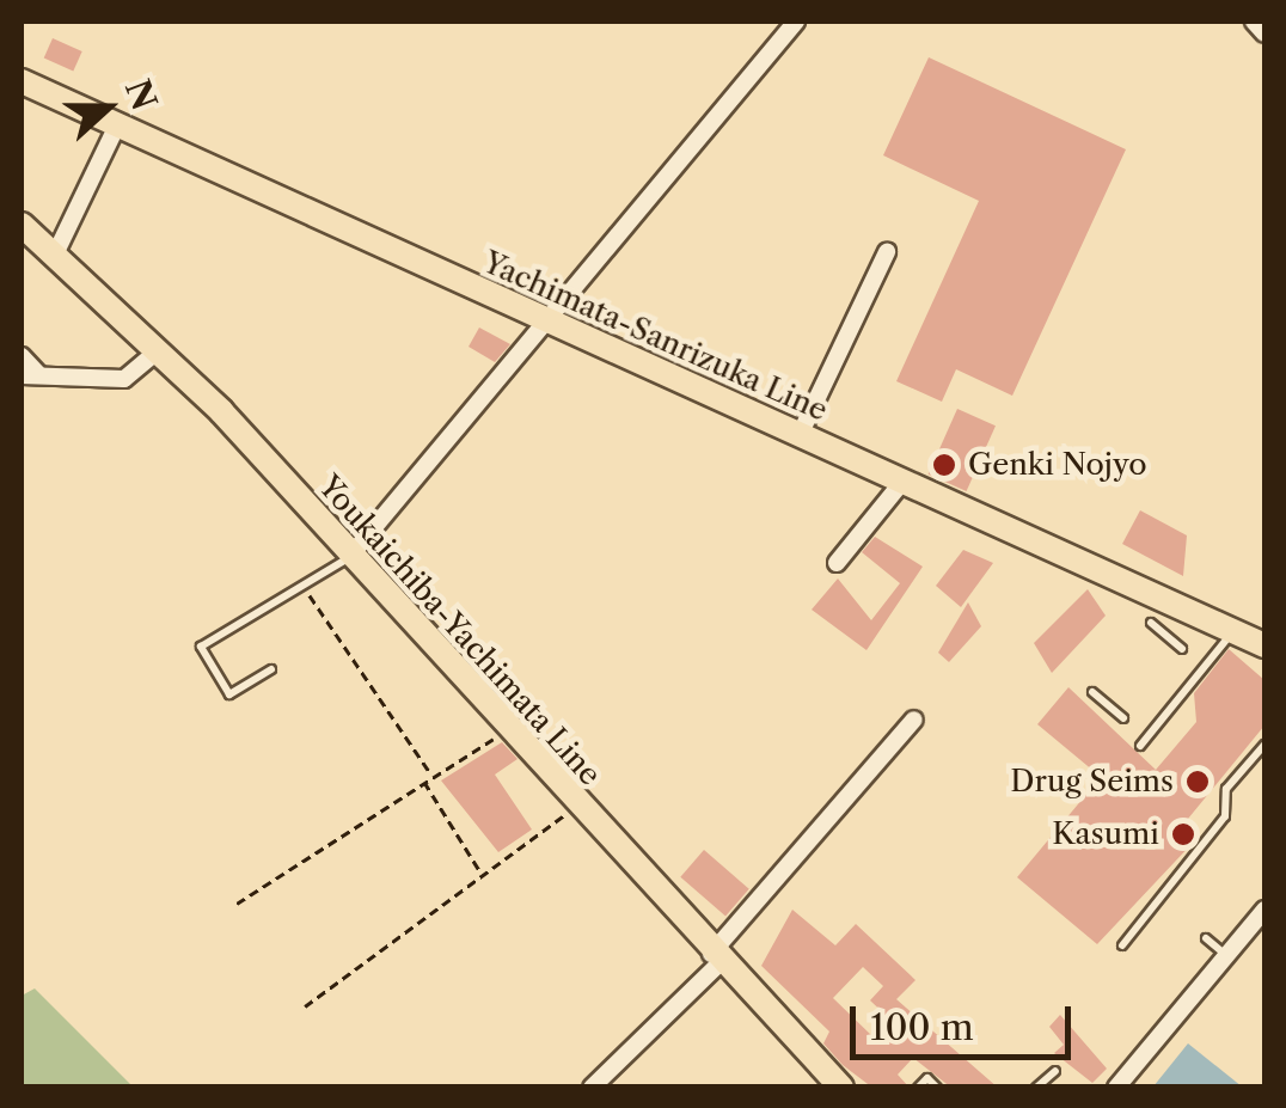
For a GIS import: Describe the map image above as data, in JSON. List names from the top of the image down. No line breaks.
{"streets":{"main road":["Yachimata-Sanrizuka Line","Youkaichiba-Yachimata Line"]},"places":["Genki Nojyo","Drug Seims","Kasumi"],"scale_bar":"100 m","north":"right"}
